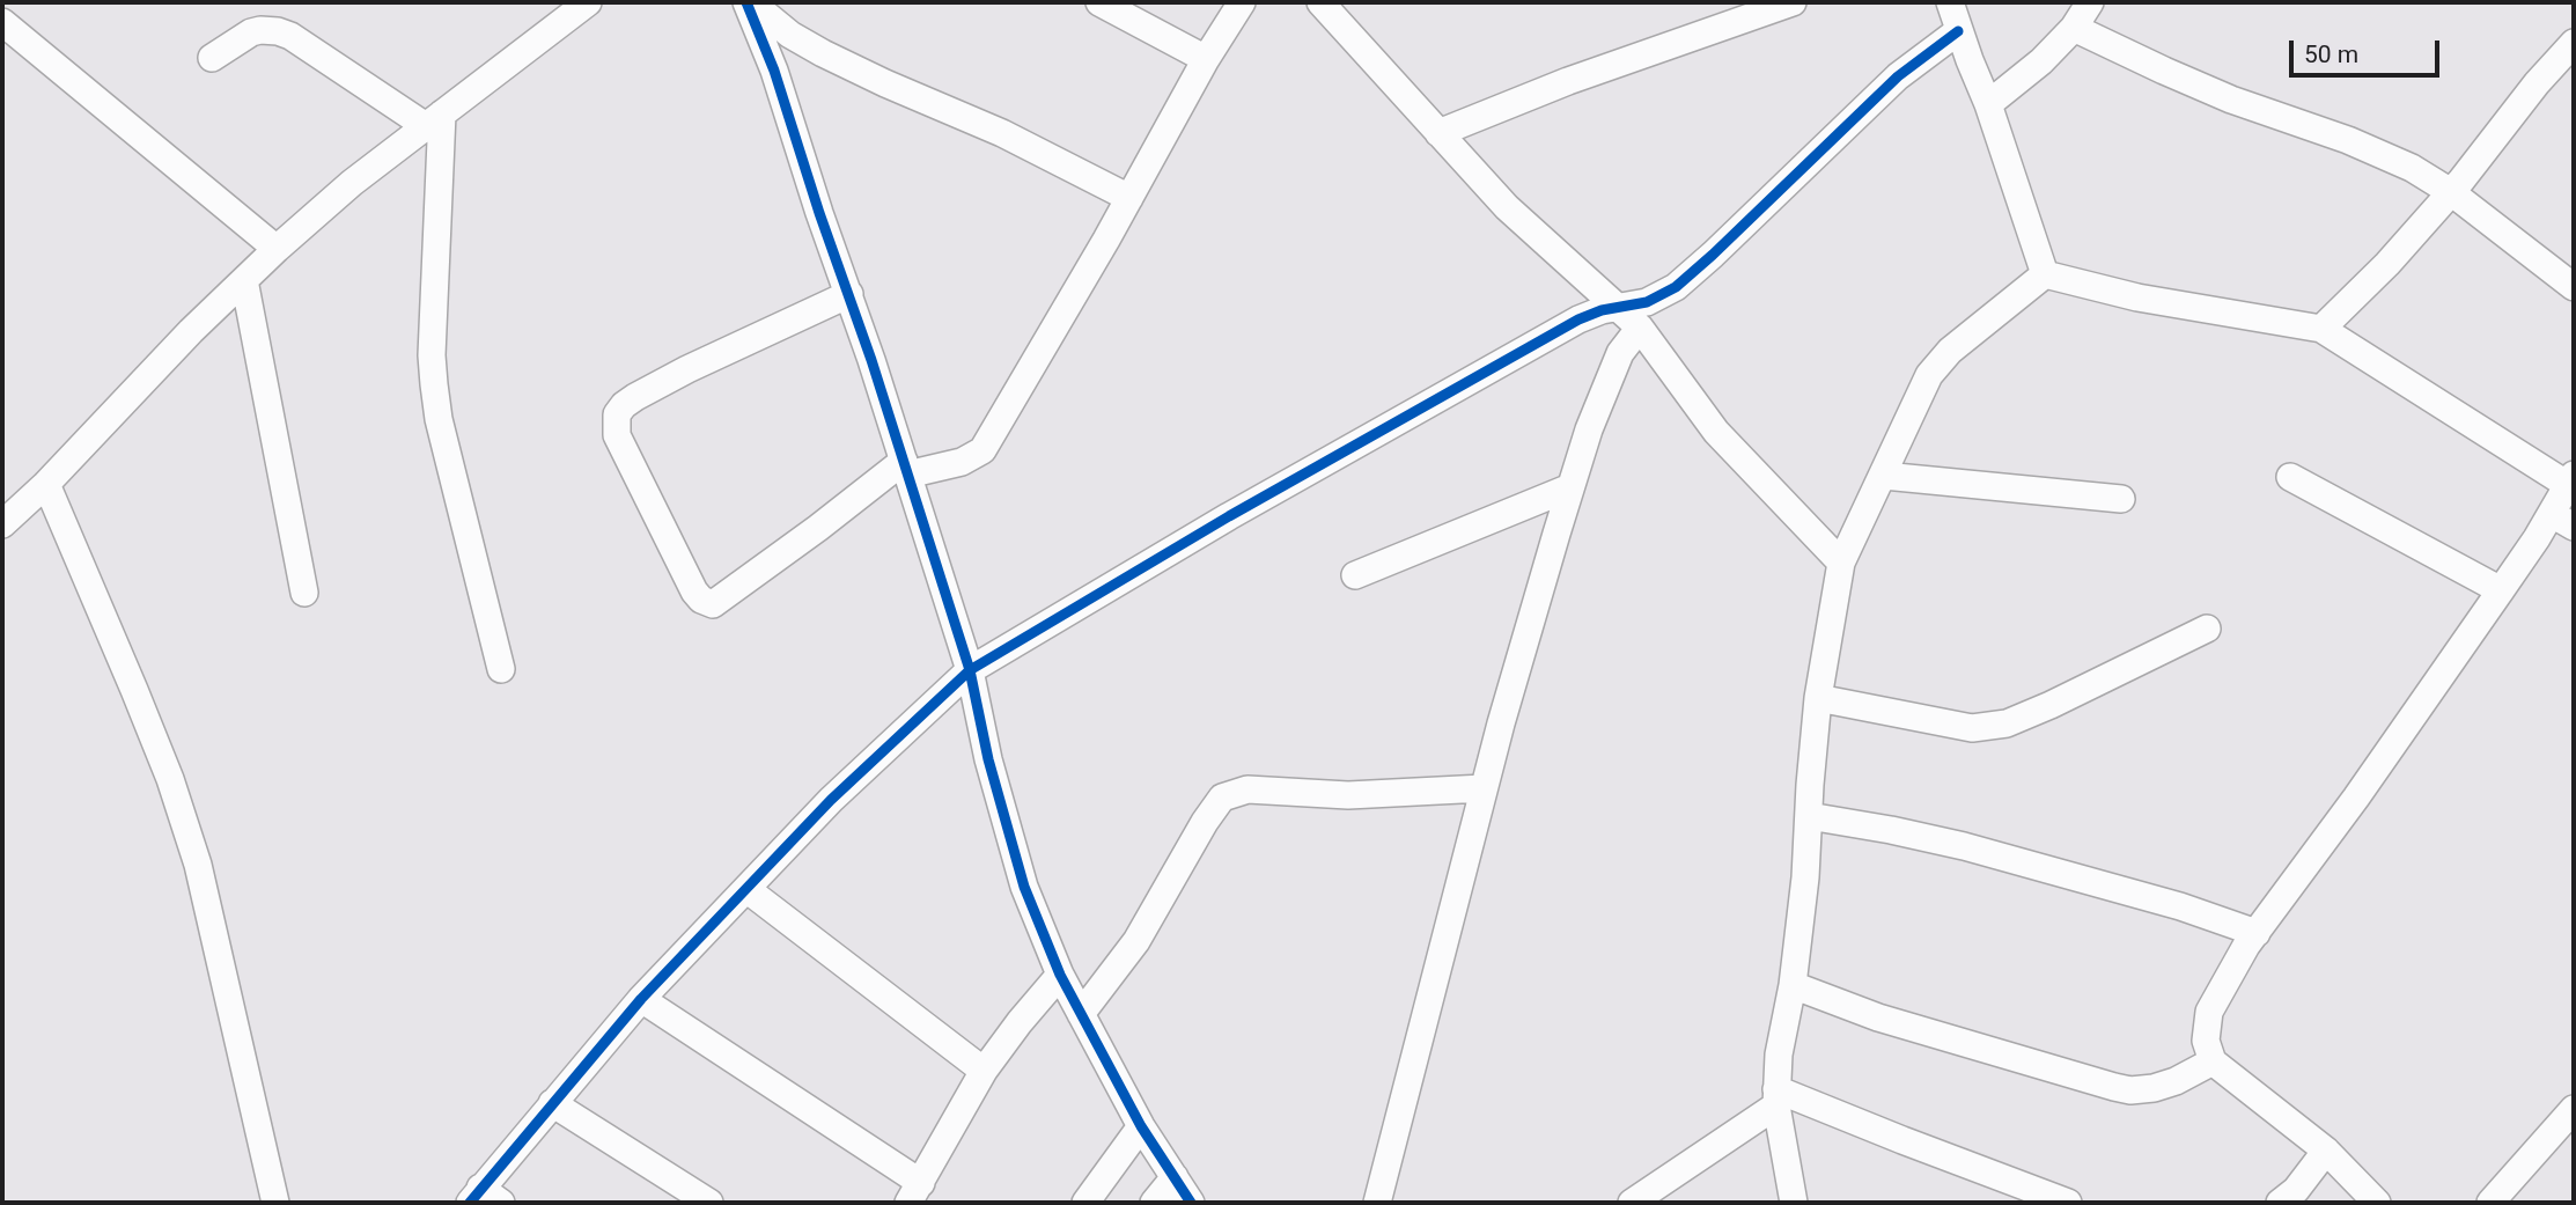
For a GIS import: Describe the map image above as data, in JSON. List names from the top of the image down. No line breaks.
{"scale_bar":"50 m"}
